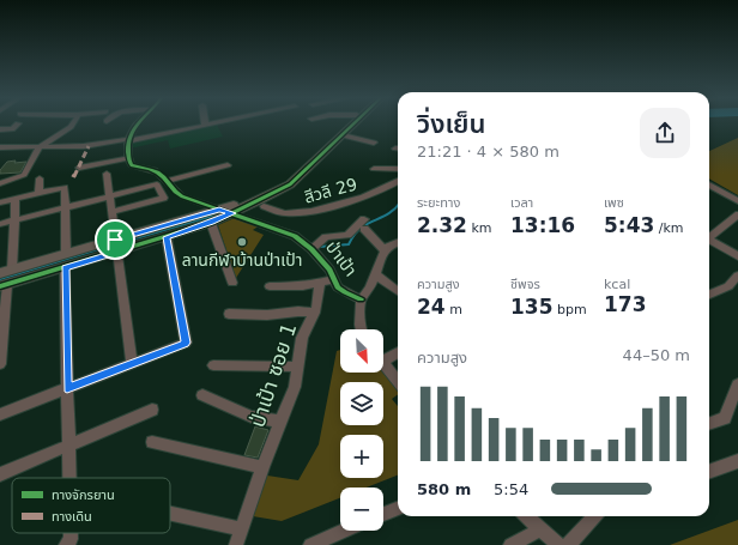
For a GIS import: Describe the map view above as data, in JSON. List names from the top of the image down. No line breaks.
{"streets":{"street":["สีวลี 29","ป่าเป้า","ป่าเป้า ซอย 1"]},"places":["ลานกีฬาบ้านป่าเป้า"],"legend":["ทางจักรยาน","ทางเดิน"],"north":"bottom right","page":{"heading":["วิ่งเย็น","21:21 · 4 × 580 m"],"stats":[["ระยะทาง","2.32 km"],["เวลา","13:16"],["เพซ","5:43 /km"],["ความสูง","24 m"],["ชีพจร","135 bpm"],["kcal","173"]],"map_buttons":["+","−"],"chart":["ความสูง","44–50 m"],"list":[{"name":"580 m","note":"5:54"}]}}
